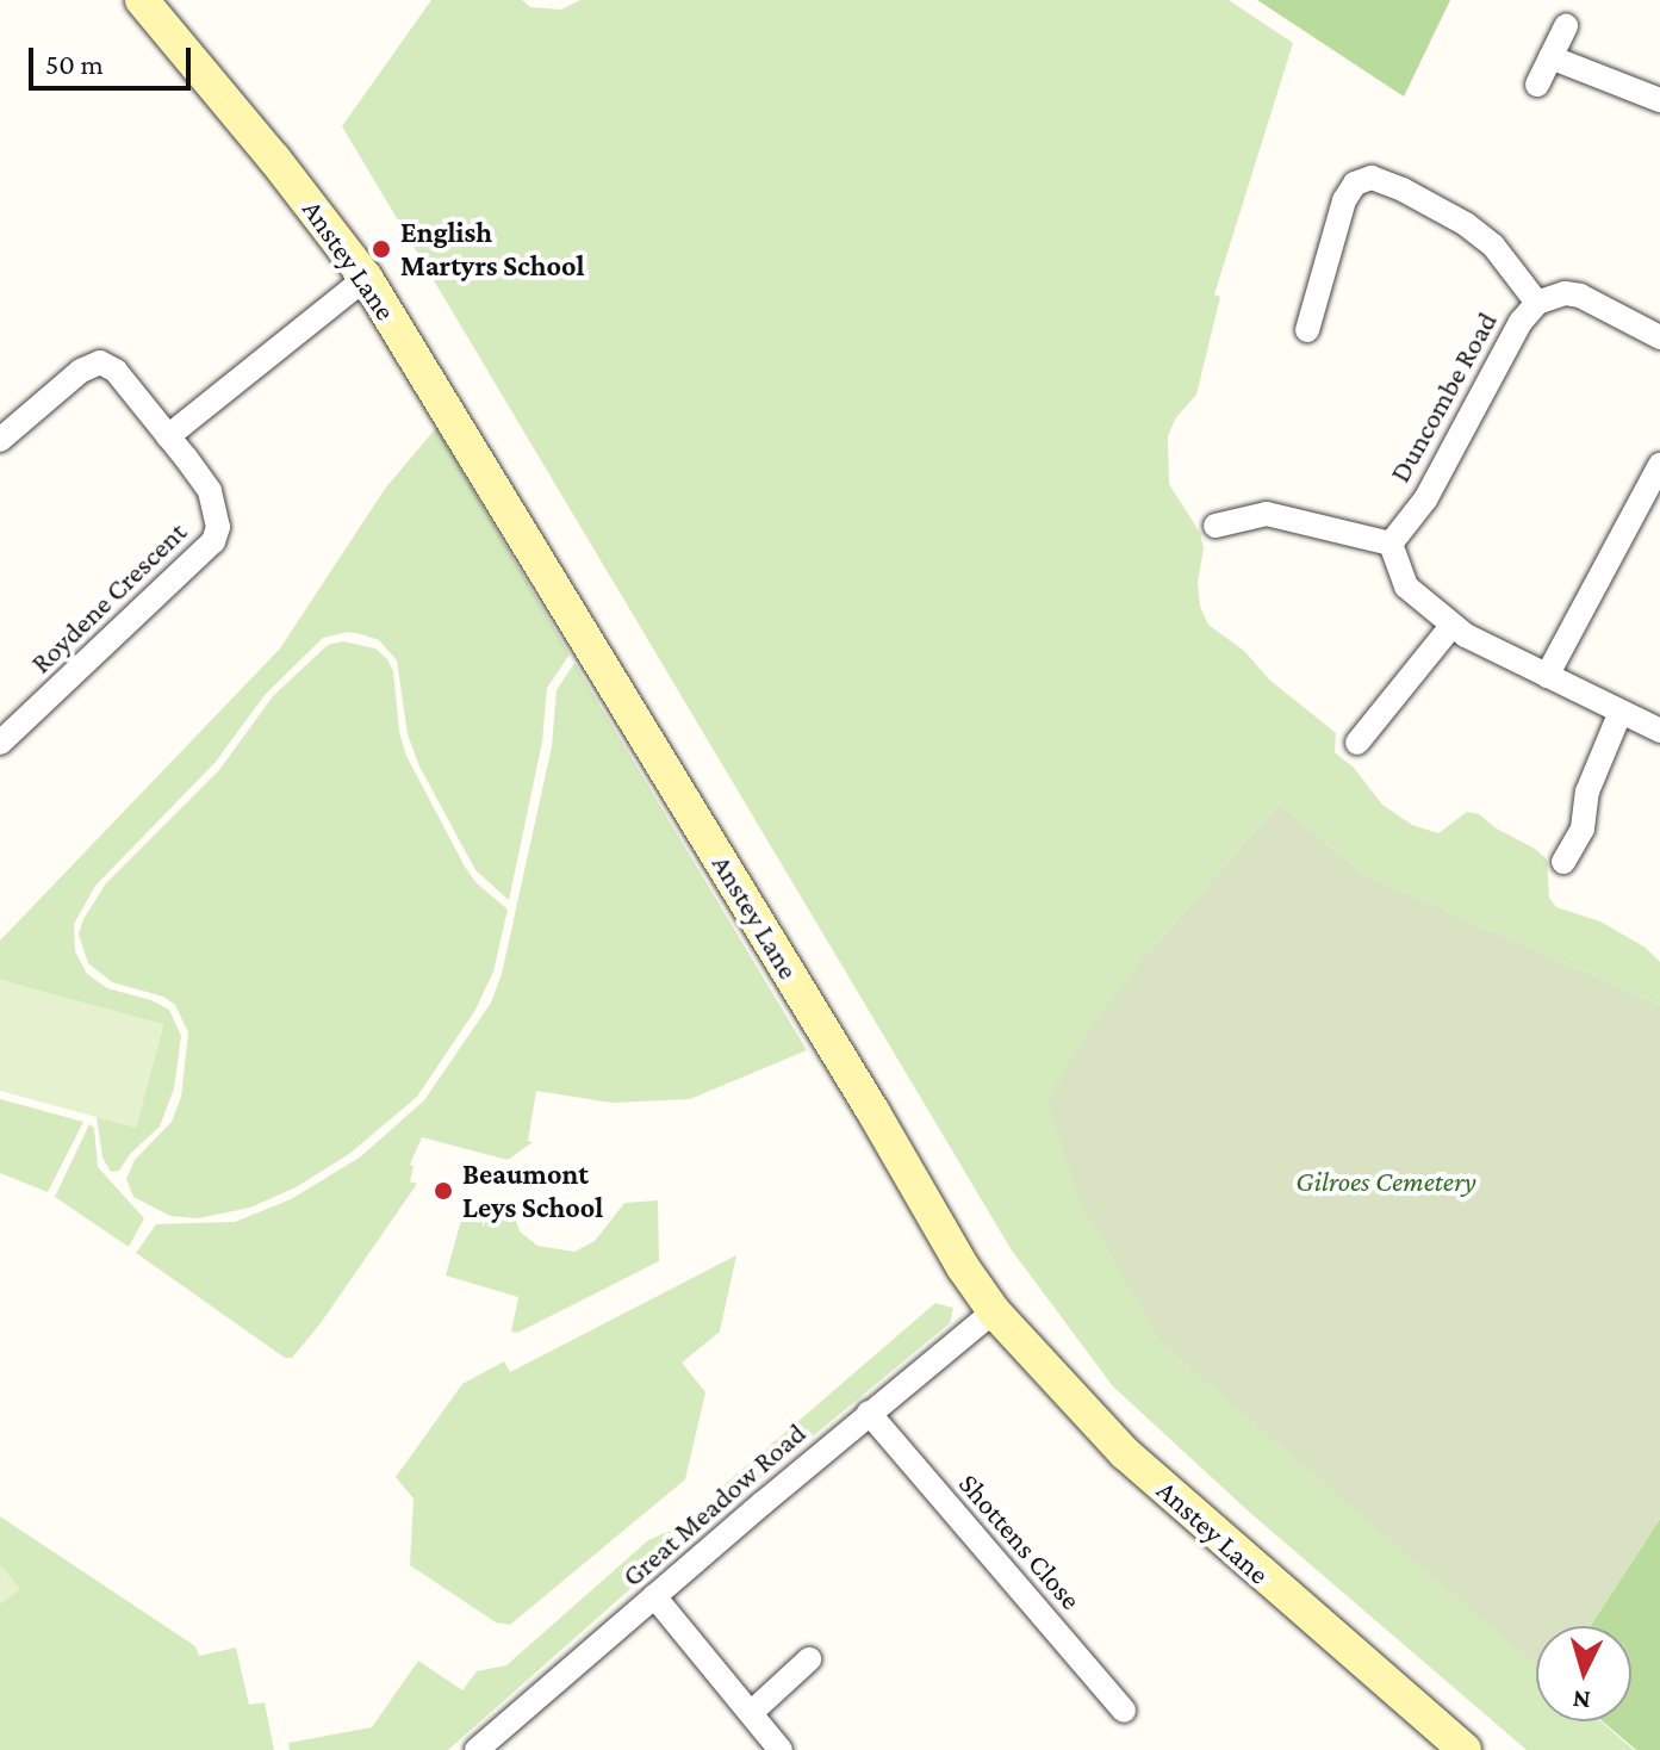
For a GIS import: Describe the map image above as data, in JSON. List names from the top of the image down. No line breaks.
{"streets":{"main road":["Anstey Lane"],"street":["Duncombe Road","Roydene Crescent","Great Meadow Road","Shottens Close"]},"crossings":[["Anstey Lane","Great Meadow Road"],["Great Meadow Road","Shottens Close"]],"parks":["Gilroes Cemetery"],"places":["English Martyrs School","Beaumont Leys School"],"scale_bar":"50 m","north":"bottom"}
